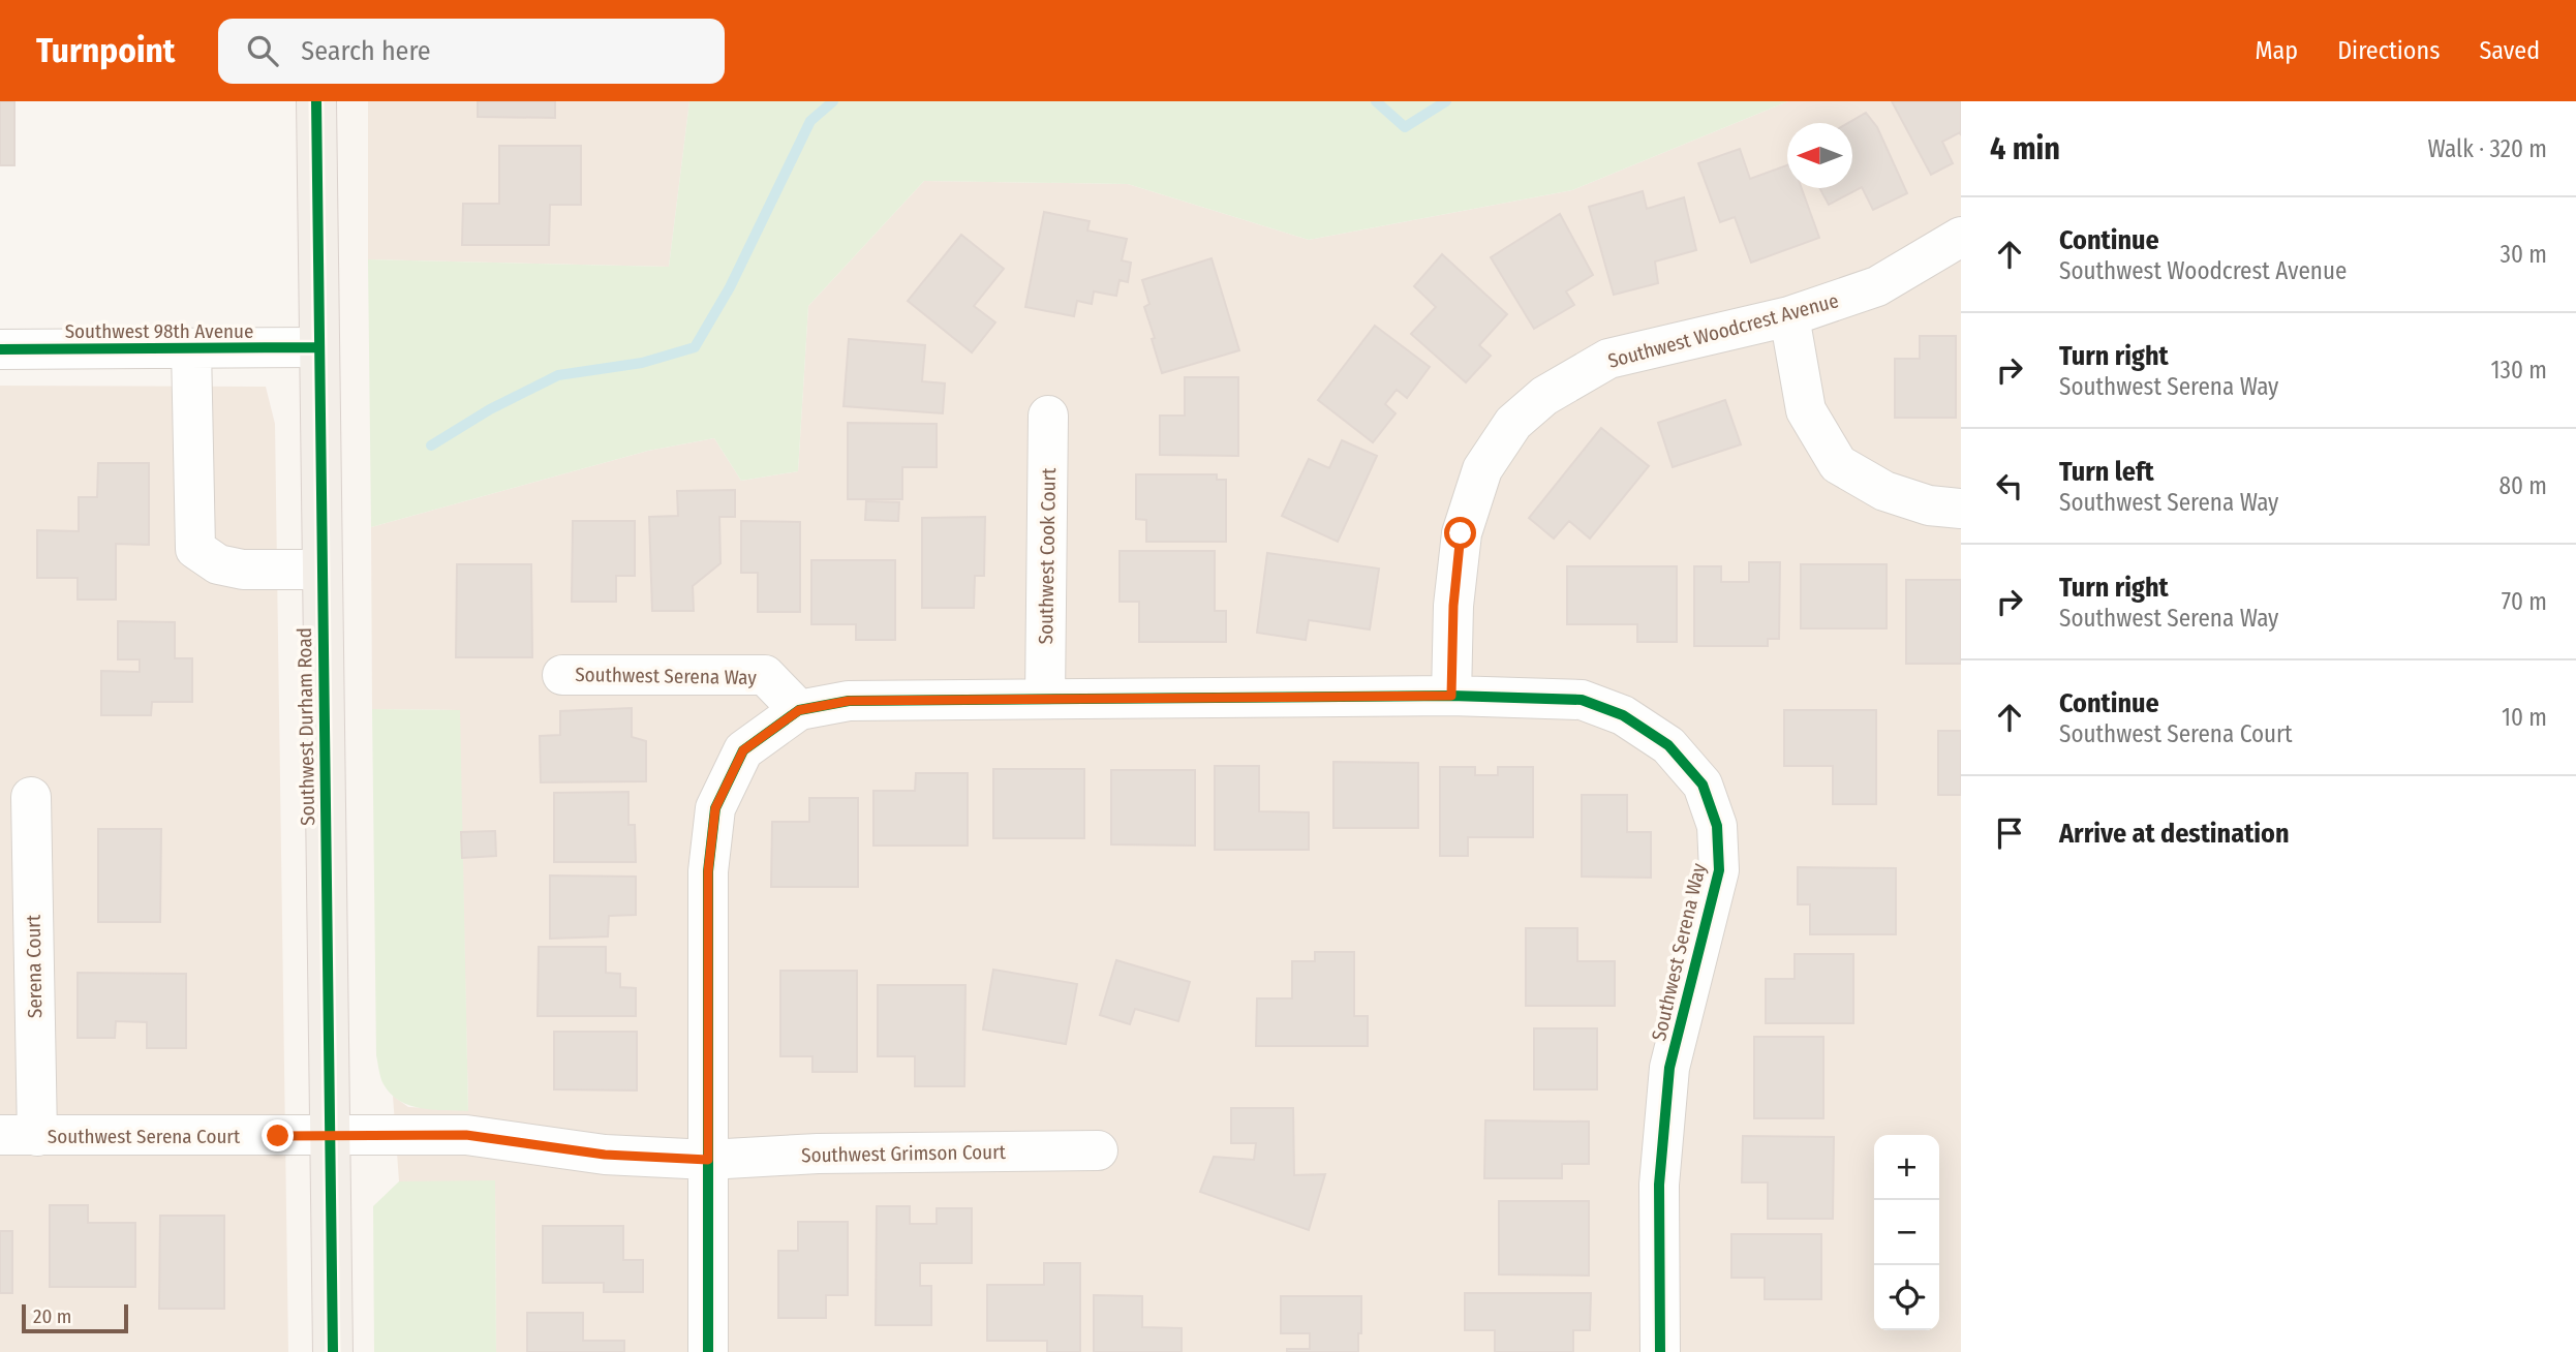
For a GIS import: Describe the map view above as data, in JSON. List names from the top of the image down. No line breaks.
{"streets":{"main road":["Southwest Durham Road"],"street":["Southwest 98th Avenue","Southwest Woodcrest Avenue","Southwest Cook Court","Southwest Serena Way","Serena Court","Southwest Serena Court","Southwest Grimson Court"]},"crossings":[["Southwest 98th Avenue","Southwest Durham Road"],["Southwest Woodcrest Avenue","Southwest Serena Way"],["Southwest Cook Court","Southwest Serena Way"],["Southwest Serena Way","Southwest Grimson Court"],["Southwest Durham Road","Southwest Serena Court"],["Serena Court","Southwest Serena Court"]],"scale_bar":"20 m","north":"left","page":{"header":"Turnpoint","search":"Search here","nav":["Map","Directions","Saved"],"heading":["4 min","Walk · 320 m"],"list":[["Continue","Southwest Woodcrest Avenue","30 m"],["Turn right","Southwest Serena Way","130 m"],["Turn left","Southwest Serena Way","80 m"],["Turn right","Southwest Serena Way","70 m"],["Continue","Southwest Serena Court","10 m"],"Arrive at destination"],"map_buttons":["+","−"],"scale":"20 m"}}
